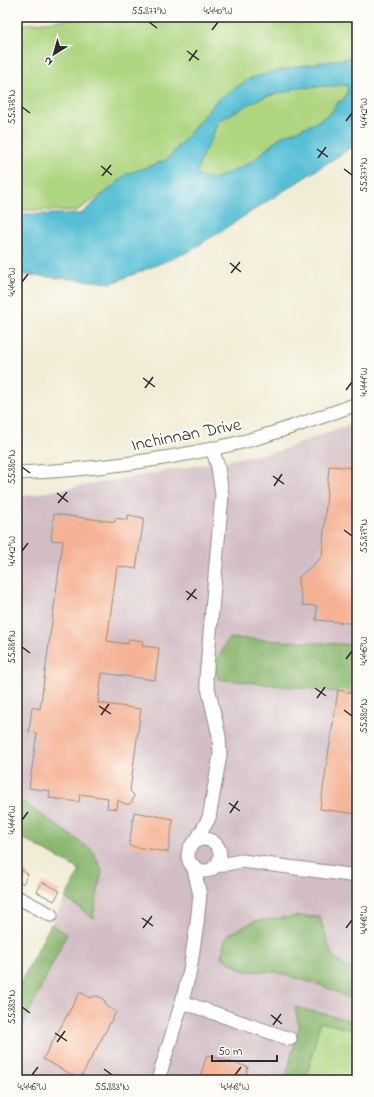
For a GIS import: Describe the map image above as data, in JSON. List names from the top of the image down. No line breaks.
{"streets":{"street":["Inchinnan Drive"]},"scale_bar":"50 m","north":"bottom left","coordinates":["55.877°N","4.440°W","55.878°N","4.442°W","4.444°W","55.880°N","55.879°N","55.881°N","4.446°W","4.448°W","55.883°N"]}
